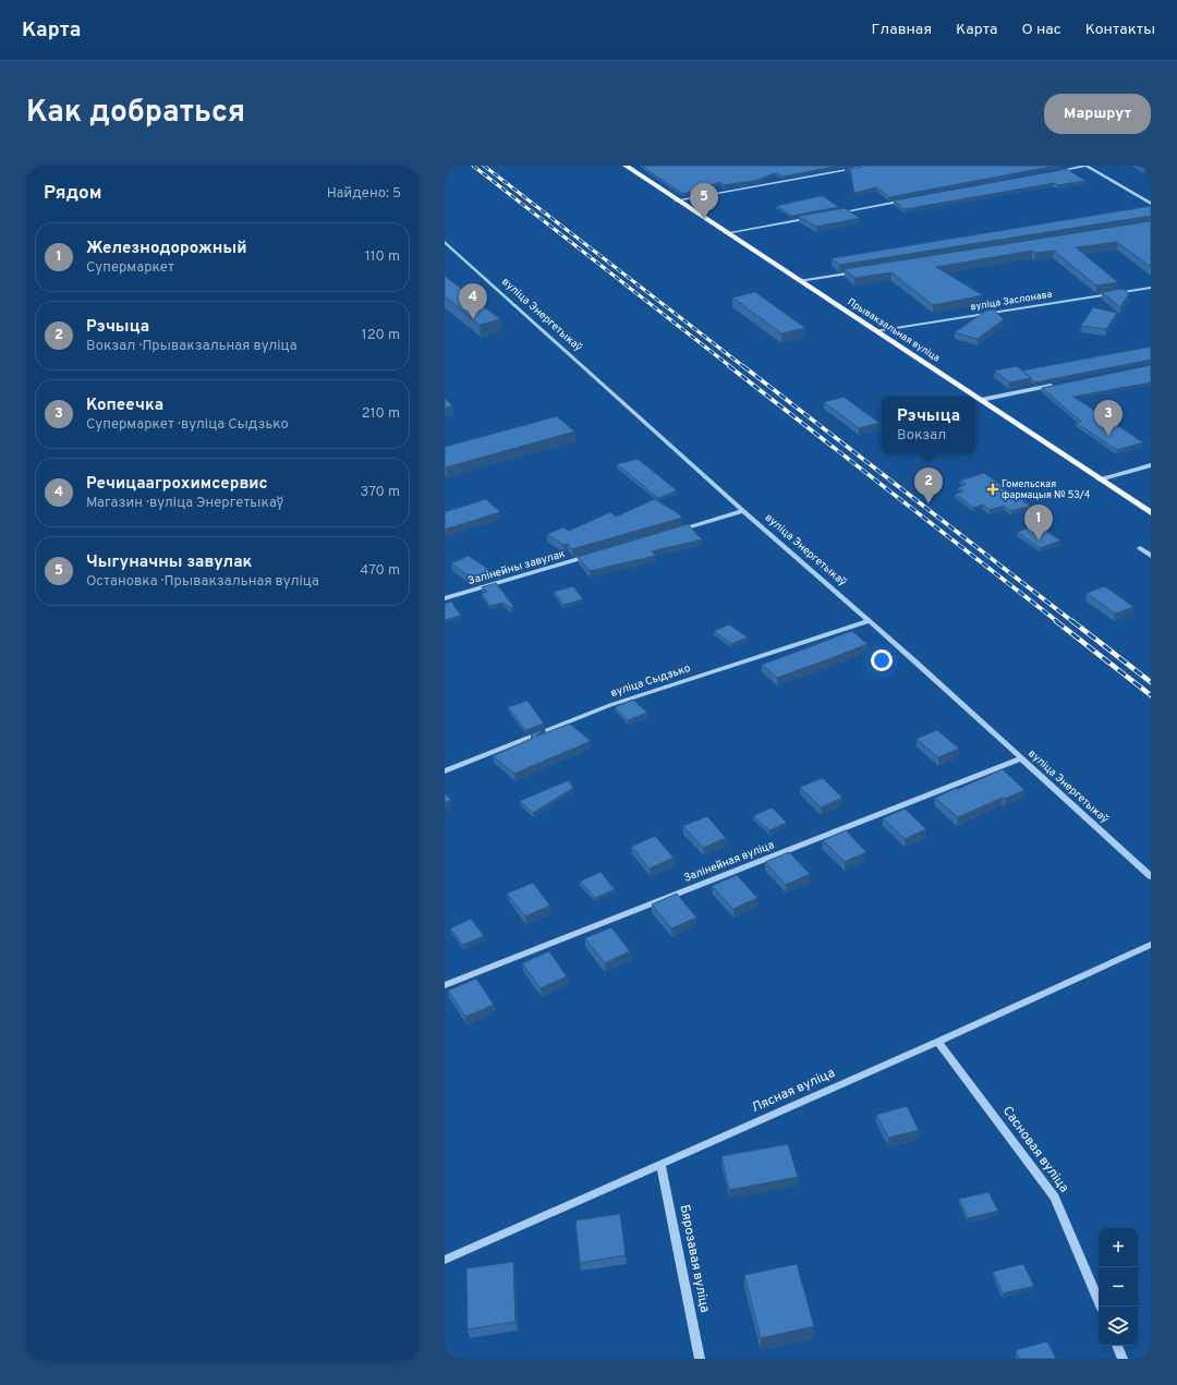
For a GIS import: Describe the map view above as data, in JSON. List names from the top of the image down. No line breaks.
{"streets":{"main road":["Прывакзальная вуліца"],"street":["вуліца Заслонава","вуліца Энергетыкаў","Залінейны завулак","вуліца Сыдзько","Залінейная вуліца","Лясная вуліца","Сасновая вуліца","Бярозавая вуліца"]},"crossings":[["вуліца Заслонава","Прывакзальная вуліца"],["вуліца Энергетыкаў","вуліца Сыдзько"],["вуліца Энергетыкаў","Залінейная вуліца"],["Лясная вуліца","Сасновая вуліца"],["Лясная вуліца","Бярозавая вуліца"]],"places":{"health":["Гомельская фармацыя № 53/4"]},"page":{"header":"Карта","nav":["Главная","Карта","О нас","Контакты"],"title":"Как добраться","buttons":"Маршрут","heading":["Рядом","Найдено: 5"],"pins":["5","4","3","2","1"],"list":[{"mark":"1","name":"Железнодорожный","note":"Супермаркет","value":"110 m"},{"mark":"2","name":"Рэчыца","note":"Вокзал · Прывакзальная вуліца","value":"120 m"},{"mark":"3","name":"Копеечка","note":"Супермаркет · вуліца Сыдзько","value":"210 m"},{"mark":"4","name":"Речицаагрохимсервис","note":"Магазин · вуліца Энергетыкаў","value":"370 m"},{"mark":"5","name":"Чыгуначны завулак","note":"Остановка · Прывакзальная вуліца","value":"470 m"}],"popup":["Рэчыца","Вокзал"],"map_buttons":["+","−"]}}
